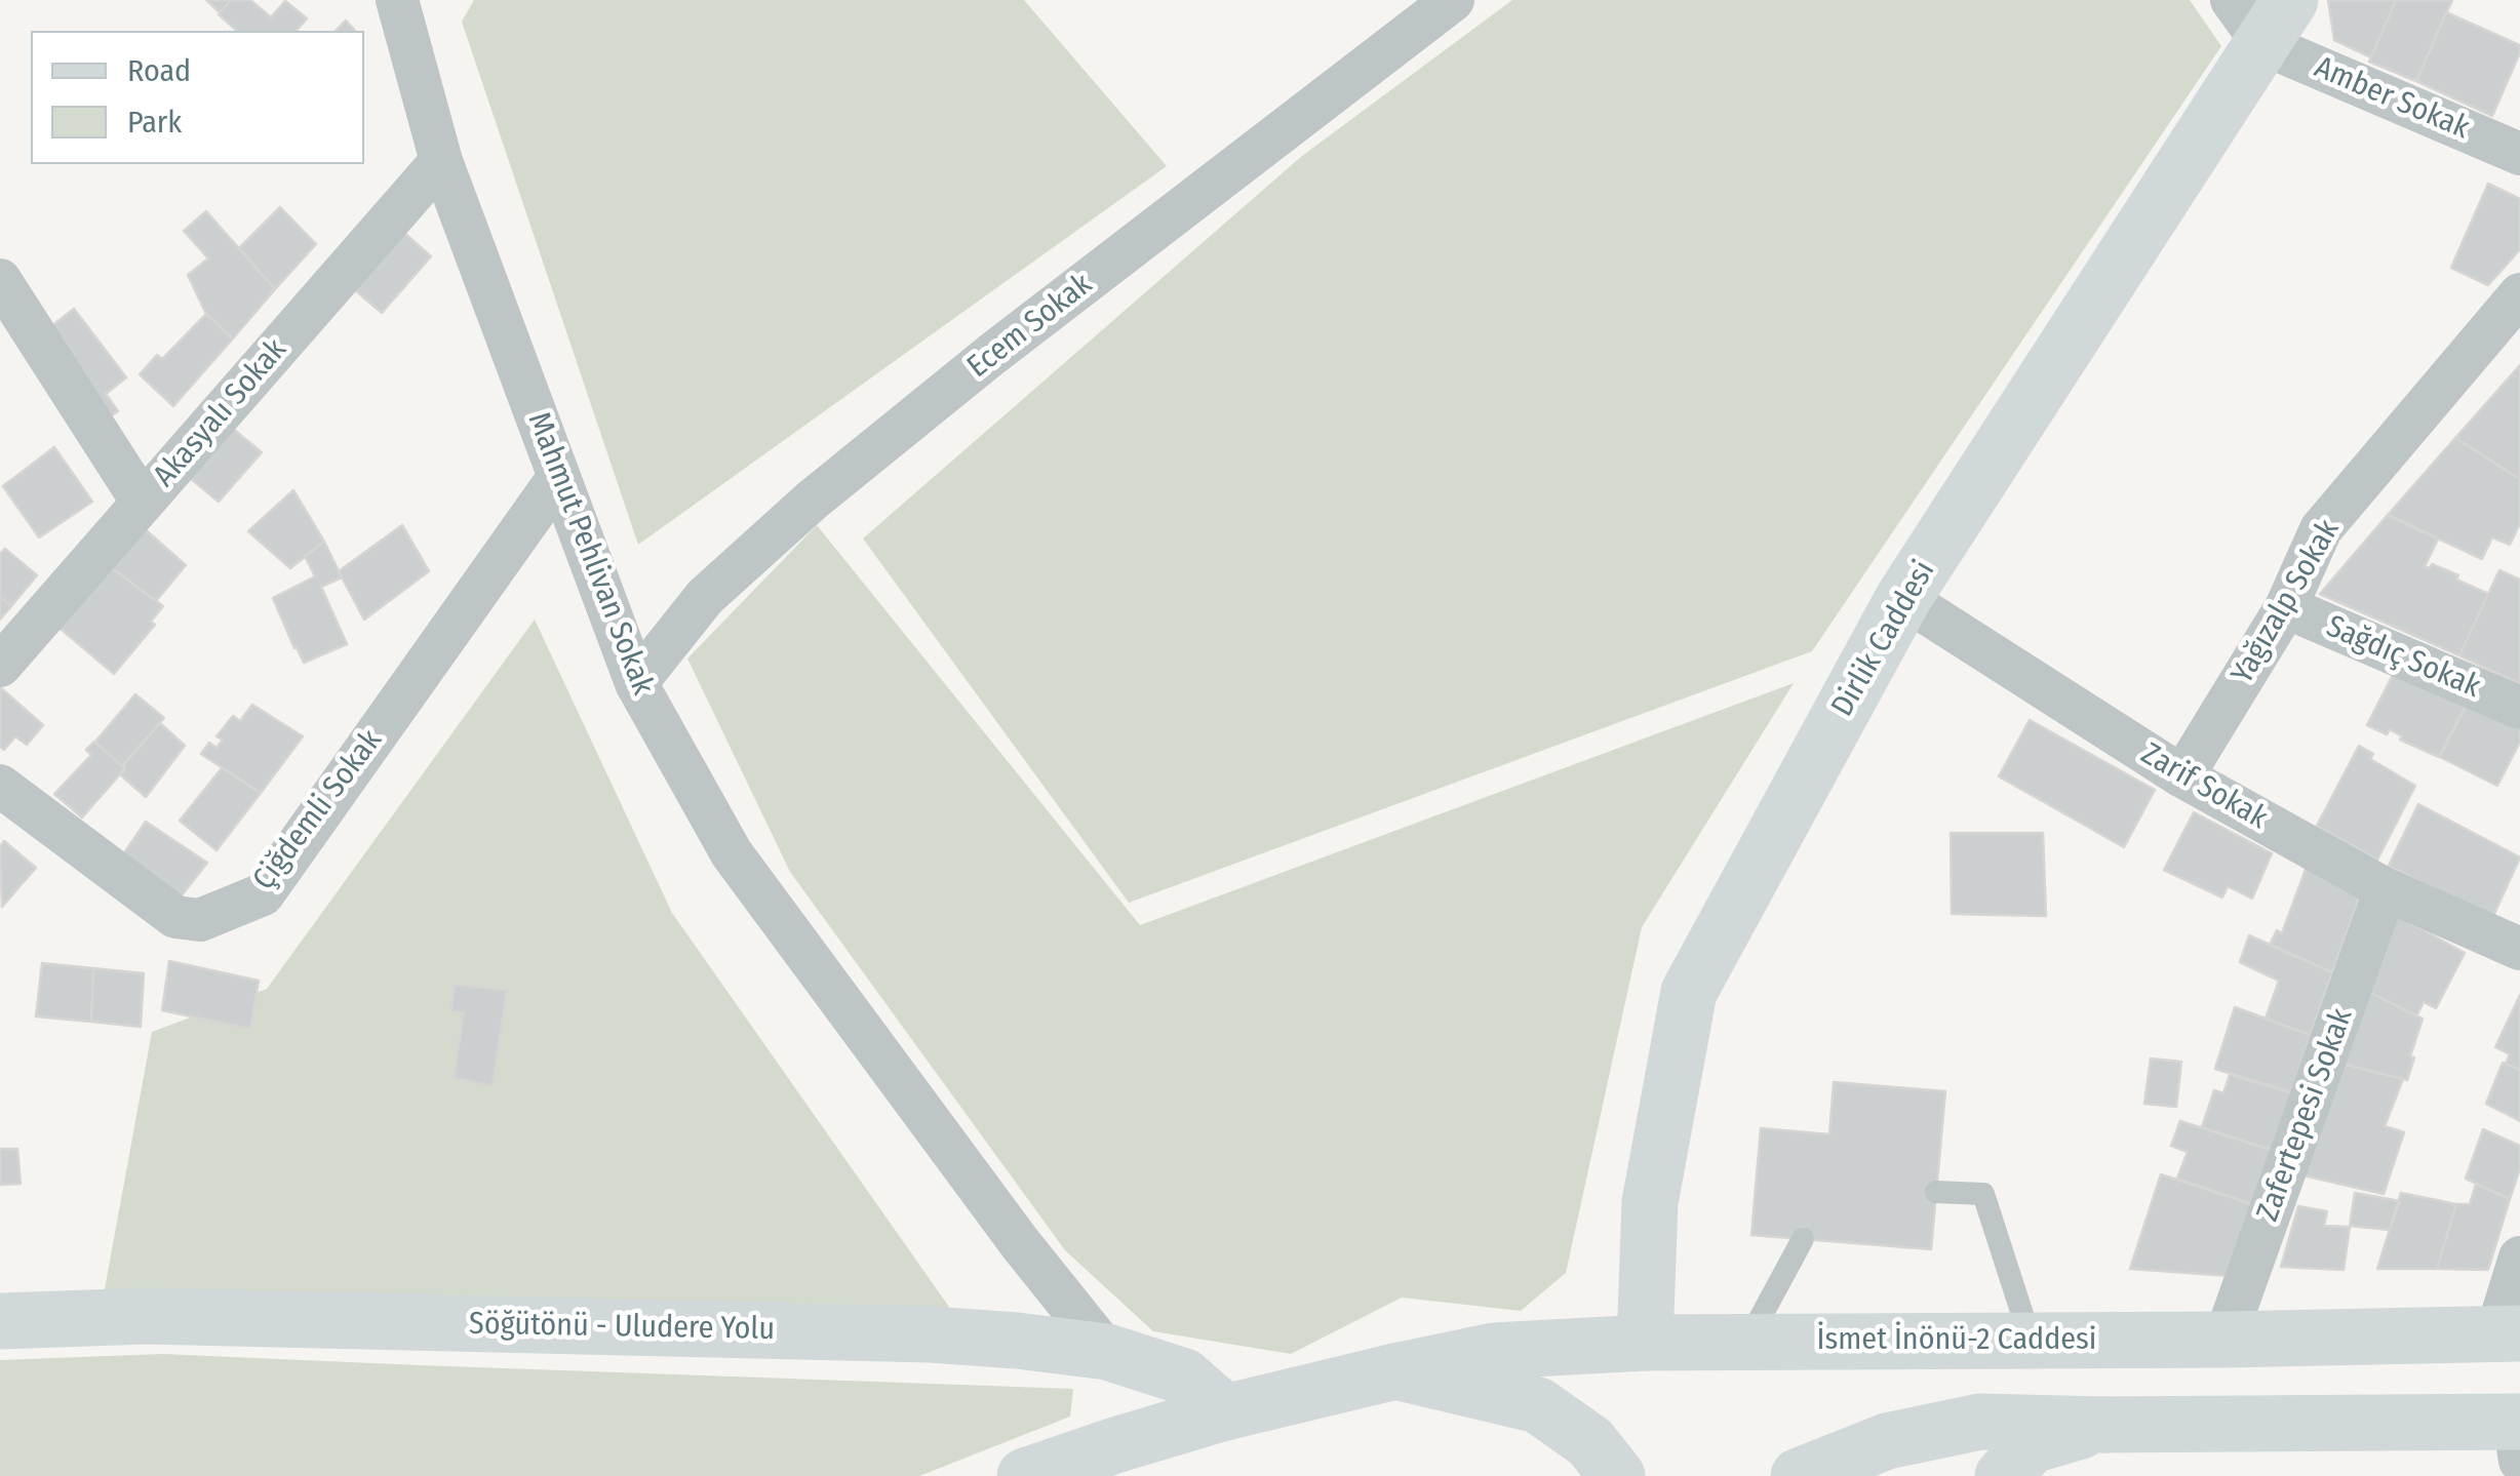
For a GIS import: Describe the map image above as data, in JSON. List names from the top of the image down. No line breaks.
{"streets":{"main road":["Dirlik Caddesi","Söğütönü - Uludere Yolu","İsmet İnönü-2 Caddesi"],"street":["Amber Sokak","Ecem Sokak","Akasyalı Sokak","Mahmut Pehlivan Sokak","Yağızalp Sokak","Sağdıç Sokak","Zarif Sokak","Çiğdemli Sokak","Zafertepesi Sokak"]},"crossings":[["Amber Sokak","Dirlik Caddesi"],["Ecem Sokak","Mahmut Pehlivan Sokak"],["Akasyalı Sokak","Mahmut Pehlivan Sokak"],["Mahmut Pehlivan Sokak","Çiğdemli Sokak"],["Mahmut Pehlivan Sokak","Söğütönü - Uludere Yolu"],["Yağızalp Sokak","Sağdıç Sokak"],["Yağızalp Sokak","Zarif Sokak"],["Dirlik Caddesi","Zarif Sokak"],["Dirlik Caddesi","İsmet İnönü-2 Caddesi"],["Zarif Sokak","Zafertepesi Sokak"],["Zafertepesi Sokak","İsmet İnönü-2 Caddesi"],["Söğütönü - Uludere Yolu","İsmet İnönü-2 Caddesi"]],"legend":["Road","Park"]}
